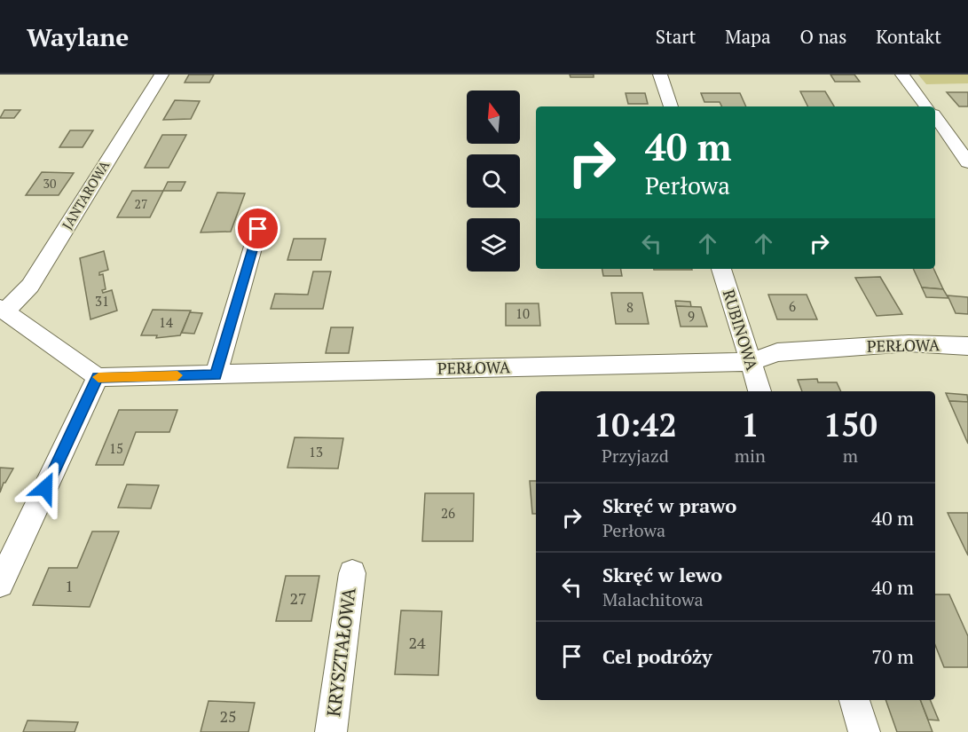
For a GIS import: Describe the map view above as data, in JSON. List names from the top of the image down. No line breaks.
{"streets":{"street":["JANTAROWA","RUBINOWA","PERŁOWA","KRYSZTAŁOWA"]},"crossings":[["RUBINOWA","PERŁOWA"]],"house_numbers":["30","27","31","6","8","10","9","14","15","13","26","1","27","24","25"],"north":"top","page":{"header":"Waylane","nav":["Start","Mapa","O nas","Kontakt"],"turn":["40 m","Perłowa"],"eta":["10:42","Przyjazd","1","min","150","m"],"list":[{"name":"Skręć w prawo","note":"Perłowa","value":"40 m"},{"name":"Skręć w lewo","note":"Malachitowa","value":"40 m"},{"name":"Cel podróży","value":"70 m"}]}}
